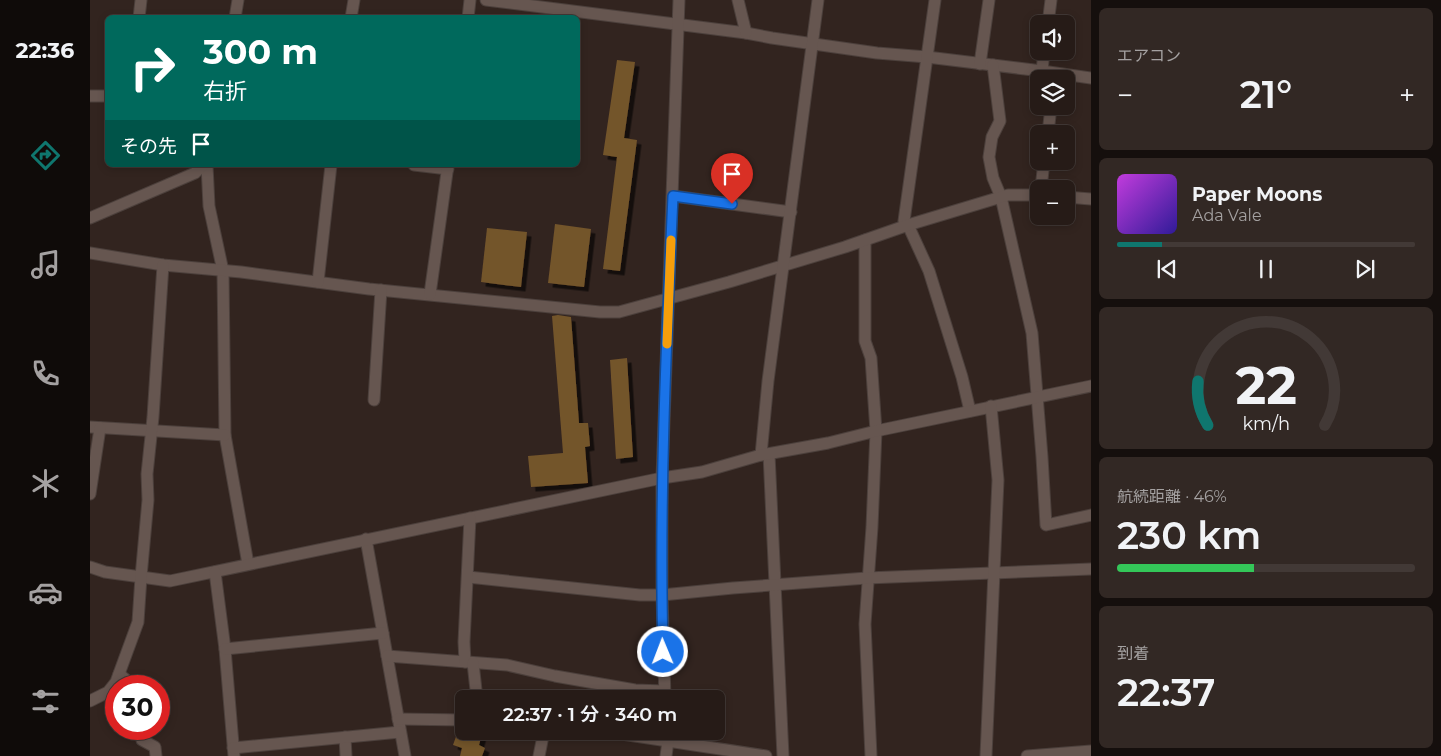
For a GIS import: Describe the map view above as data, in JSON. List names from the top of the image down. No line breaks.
{"page":{"tabs":"22:36","tile":["エアコン",["航続距離 · 46%","230 km"],["到着","22:37"]],"map_buttons":["+","−"],"turn":["300 m","右折"],"heat":["−","21°","+"],"then":"その先","song":["Paper Moons","Ada Vale"],"limit":"30","trip":"22:37 · 1 分 · 340 m","gauge":["22","km/h"]}}
